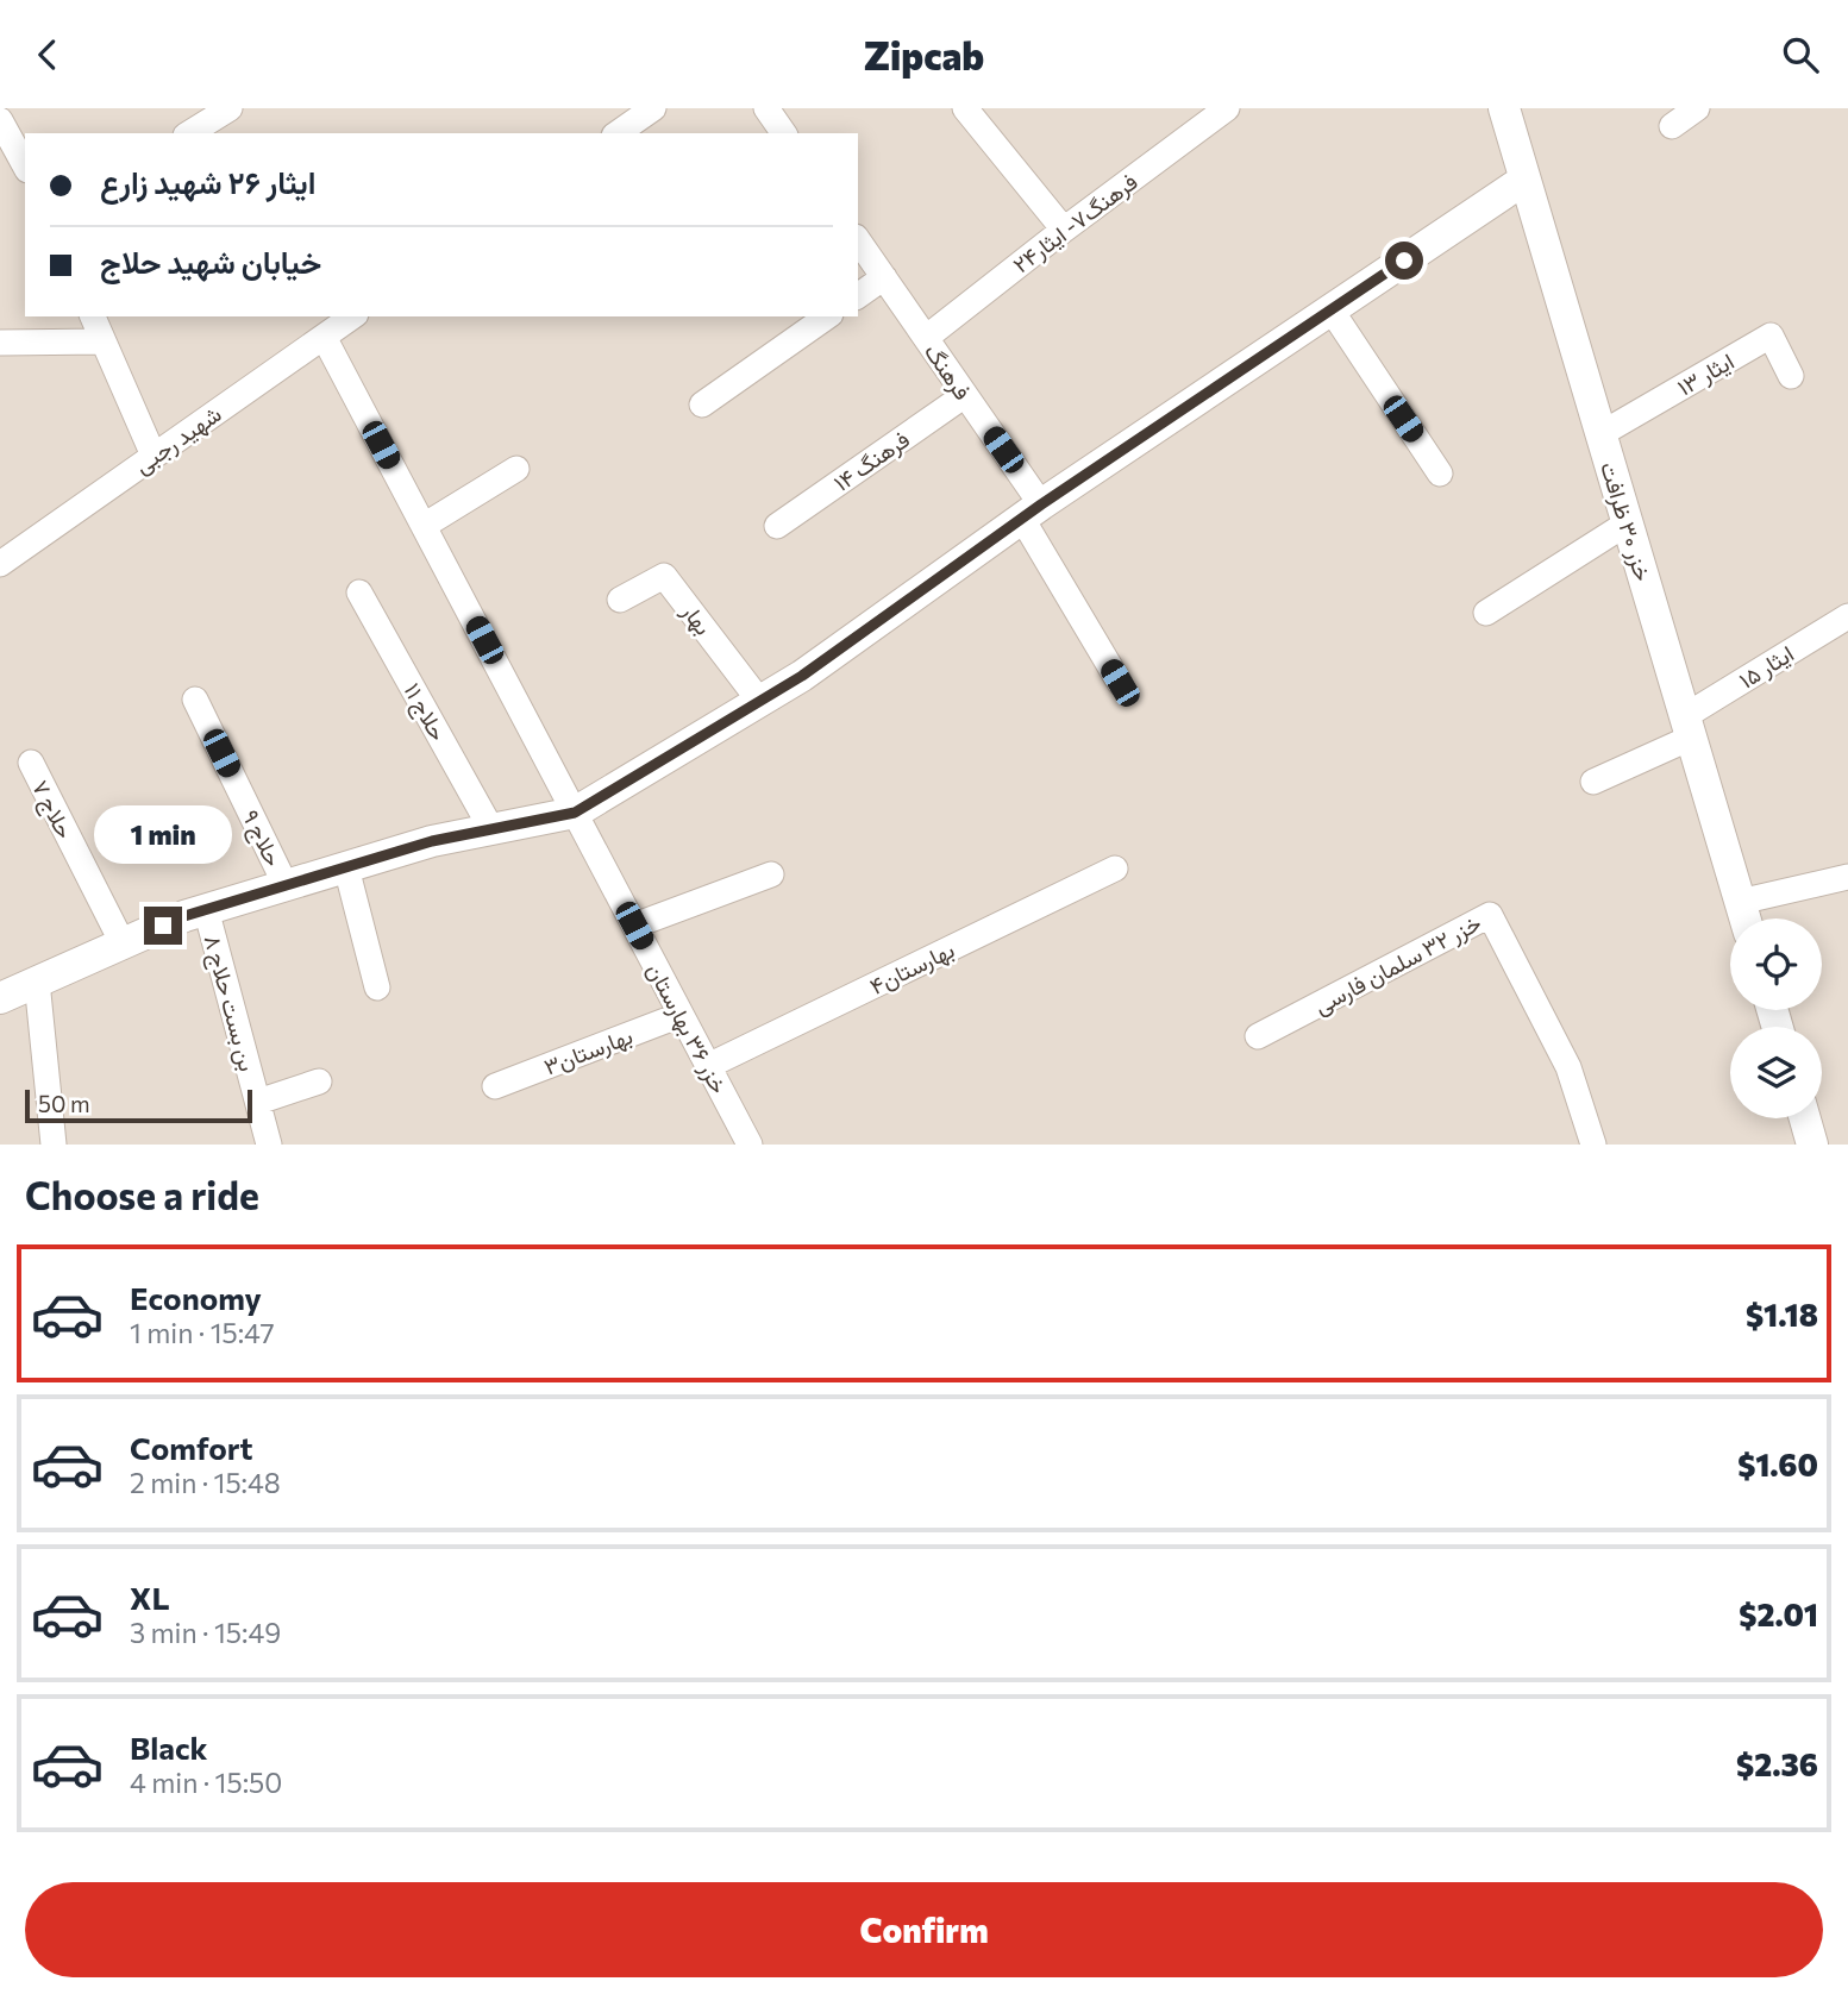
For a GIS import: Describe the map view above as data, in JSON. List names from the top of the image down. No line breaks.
{"streets":{"street":["فرهنگ۷- ایثار۲۴","فرهنگ","ایثار ۱۳","شهید رجبی","فرهنگ ۱۴","خزر ۳۰ ظرافت","بهار","ایثار ۱۵","حلاج ۱۱","حلاج ۷","حلاج ۹","خزر ۳۲ سلمان فارسی","بهارستان۴","بن بست حلاج ۸","خزر ۳۶ بهارستان","بهارستان۳"]},"crossings":[["فرهنگ۷- ایثار۲۴","فرهنگ"],["فرهنگ","فرهنگ ۱۴"],["ایثار ۱۳","خزر ۳۰ ظرافت"],["شهید رجبی","خزر ۳۶ بهارستان"],["خزر ۳۰ ظرافت","ایثار ۱۵"],["بهارستان۴","خزر ۳۶ بهارستان"],["خزر ۳۶ بهارستان","بهارستان۳"]],"scale_bar":"50 m","page":{"header":"Zipcab","banner":["ایثار ۲۶ شهید زارع","خیابان شهید حلاج"],"bubble":"1 min","scale":"50 m","heading":"Choose a ride","list":[{"name":"Economy","note":"1 min · 15:47","value":"$1.18"},{"name":"Comfort","note":"2 min · 15:48","value":"$1.60"},{"name":"XL","note":"3 min · 15:49","value":"$2.01"},{"name":"Black","note":"4 min · 15:50","value":"$2.36"}],"buttons":"Confirm"}}
